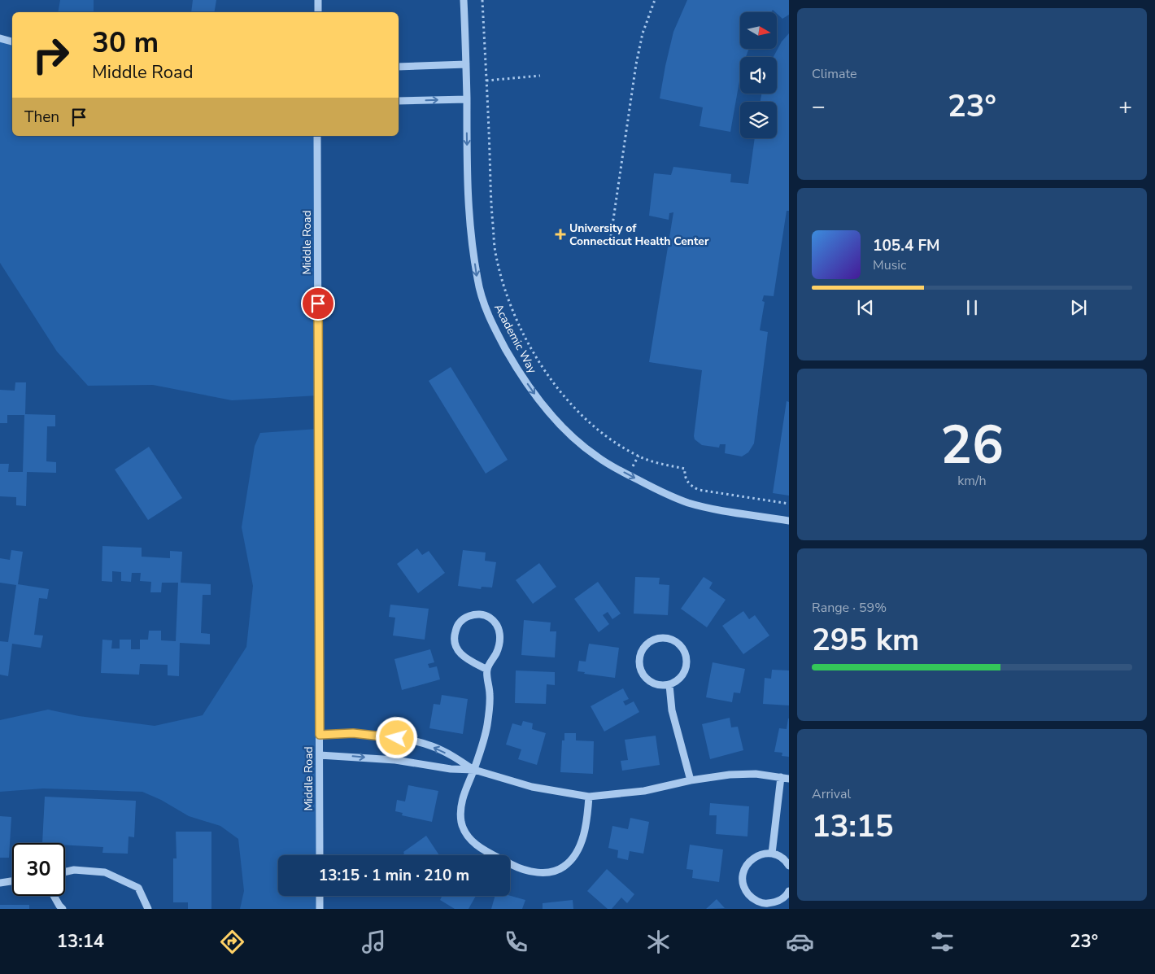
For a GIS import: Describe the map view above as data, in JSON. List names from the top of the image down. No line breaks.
{"streets":{"street":["Middle Road","Academic Way"]},"one_way":["Academic Way"],"places":{"health":["University of Connecticut Health Center"]},"north":"right","page":{"tile":["Climate",["26","km/h"],["Range · 59%","295 km"],["Arrival","13:15"]],"turn":["30 m","Middle Road"],"heat":["−","23°","+"],"then":"Then","song":["105.4 FM","Music"],"limit":"30","trip":"13:15 · 1 min · 210 m","tabs":["13:14","23°"]}}
